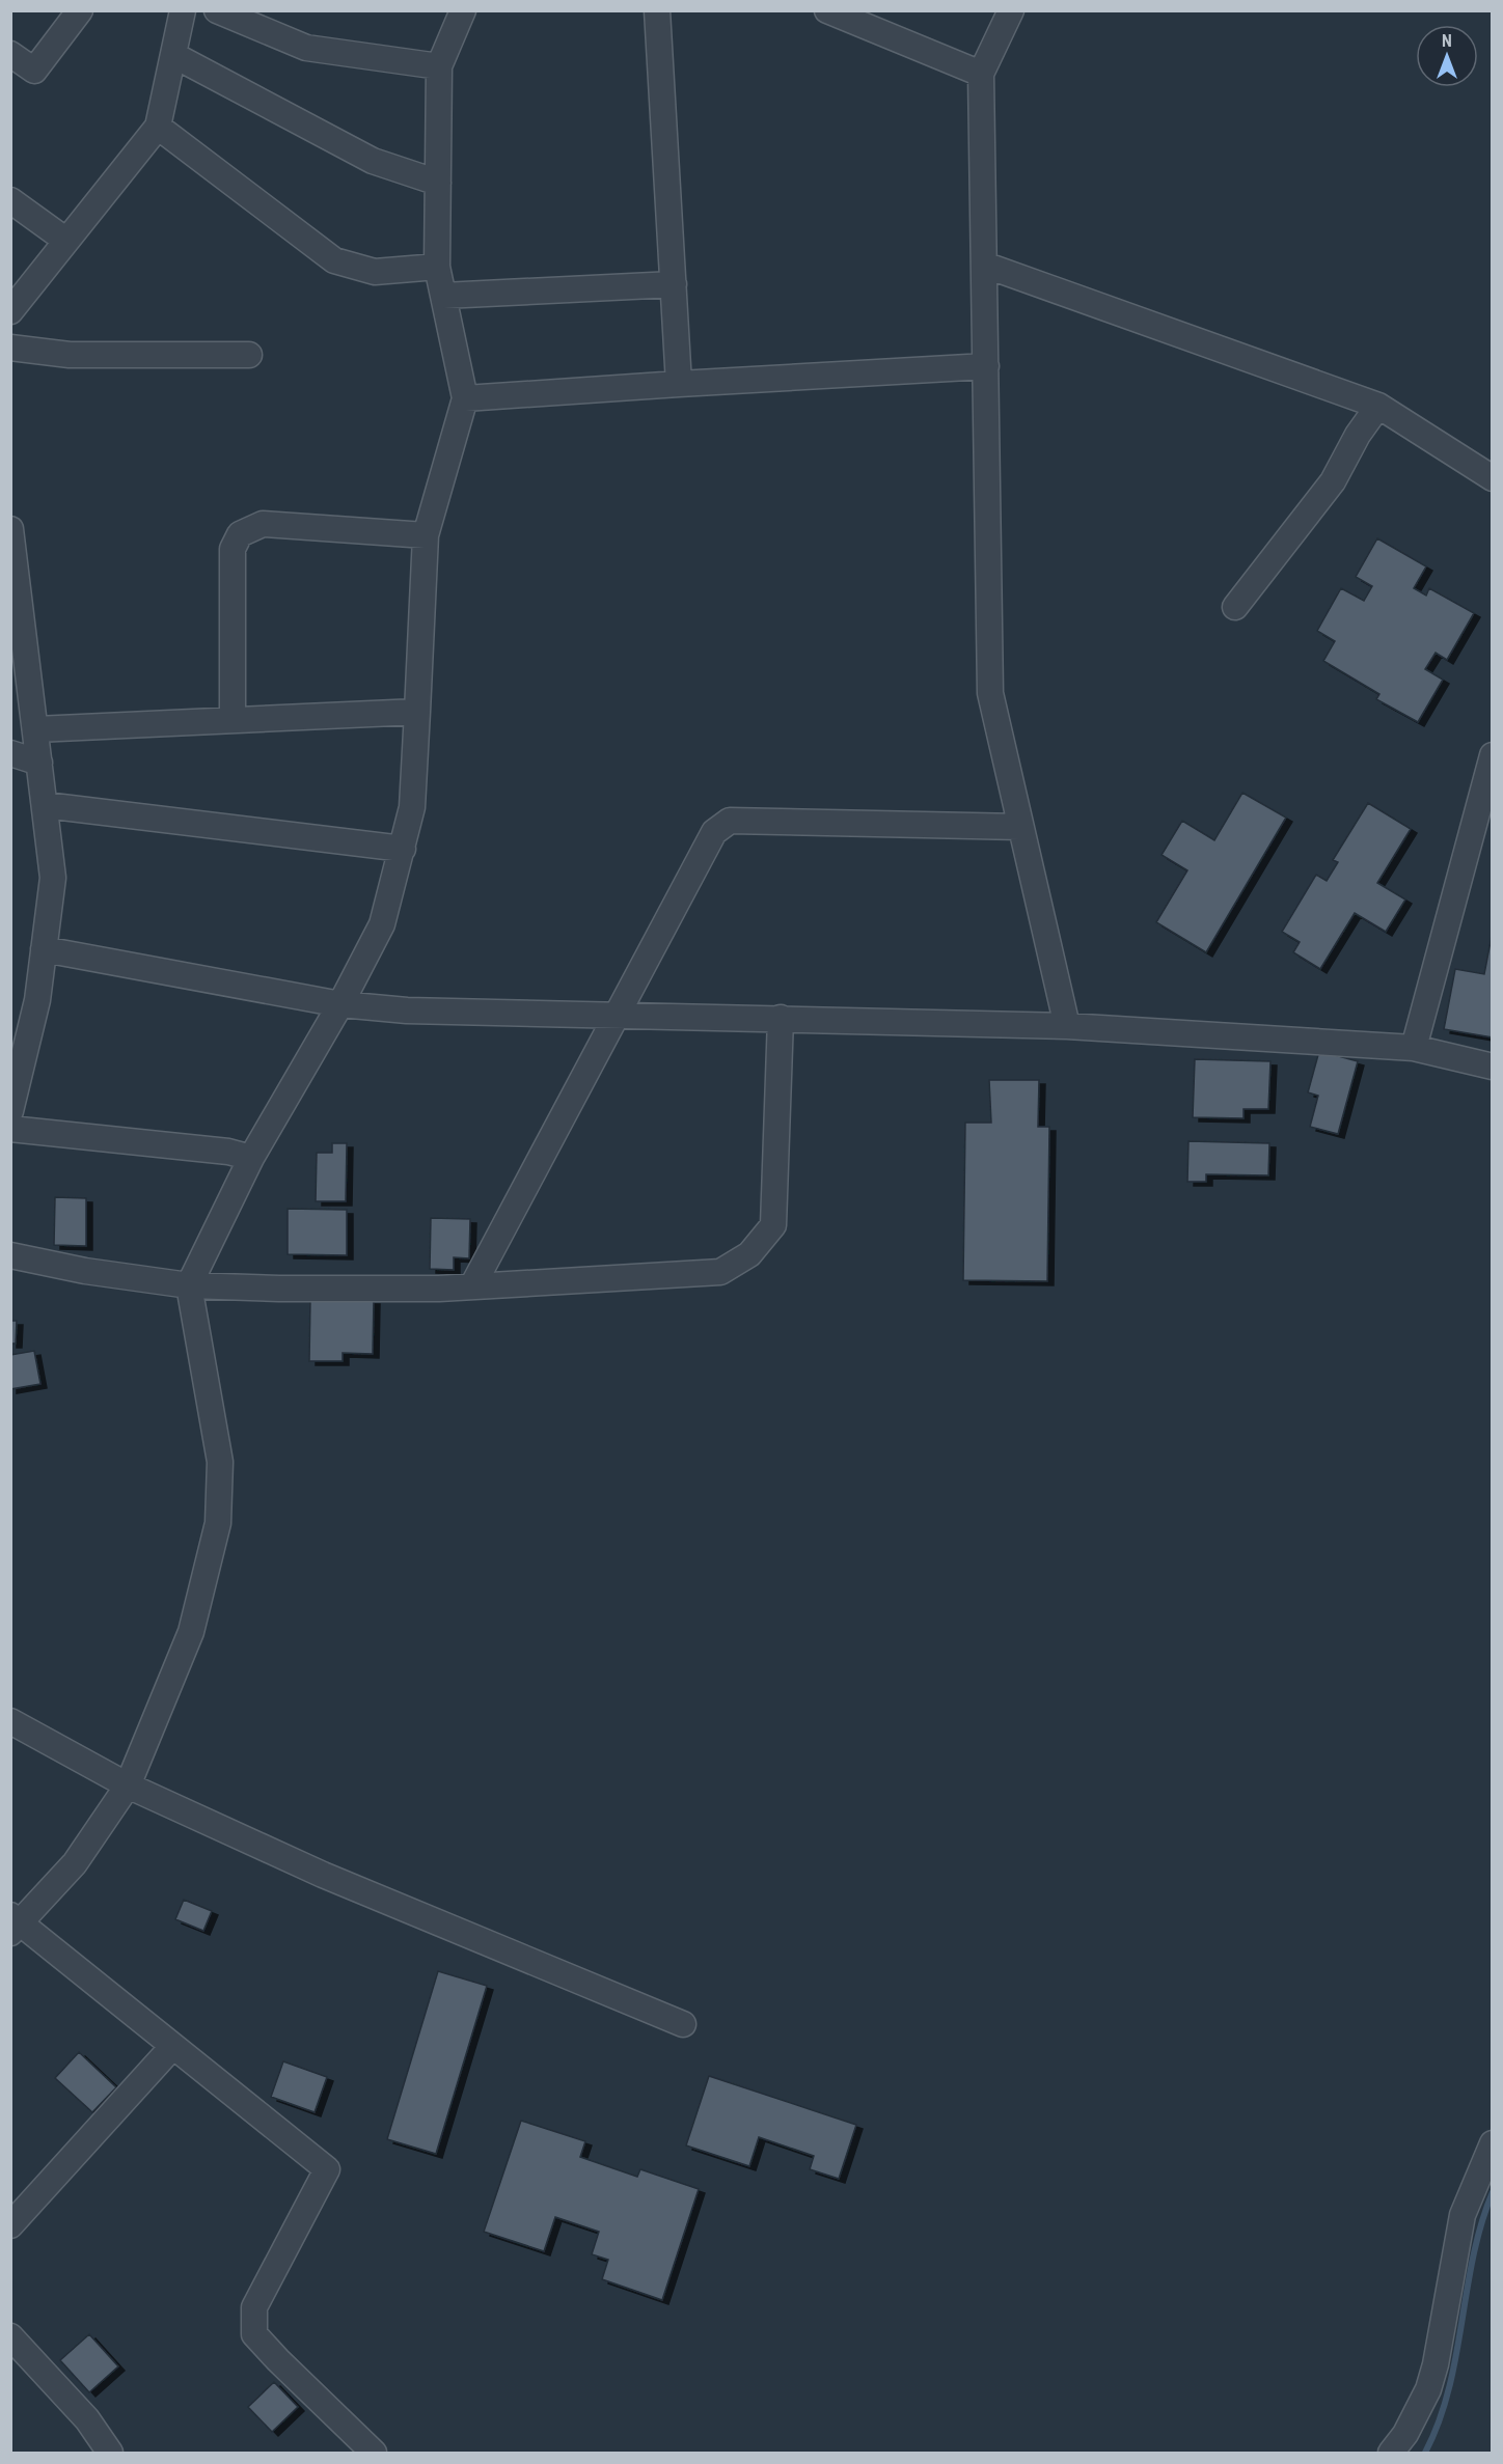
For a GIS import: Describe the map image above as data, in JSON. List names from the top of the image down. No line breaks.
{"north":"top"}
